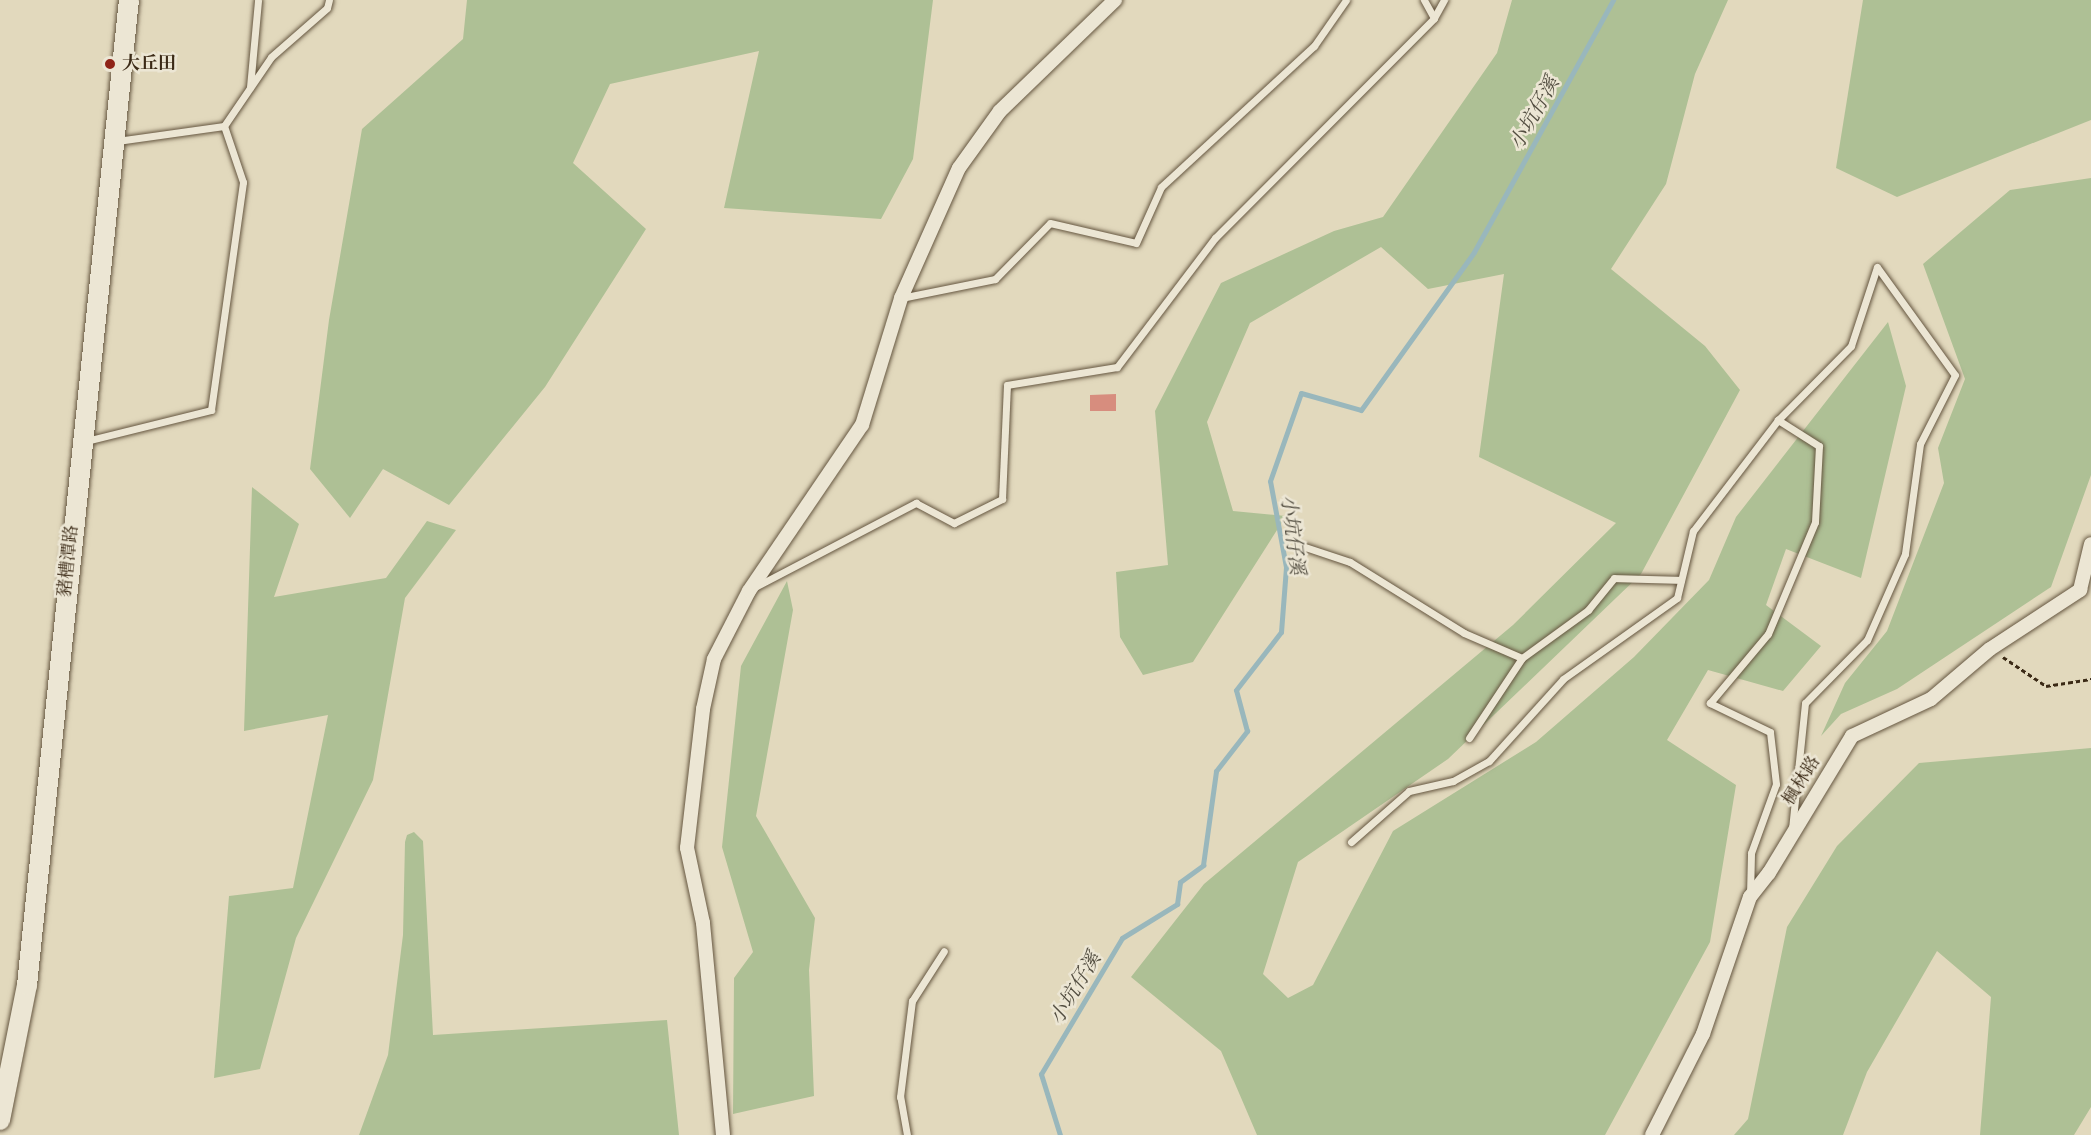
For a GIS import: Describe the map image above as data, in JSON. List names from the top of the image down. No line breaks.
{"streets":{"street":["豬槽潭路","楓林路"]},"water":["小坑仔溪"],"places":["大丘田"]}
